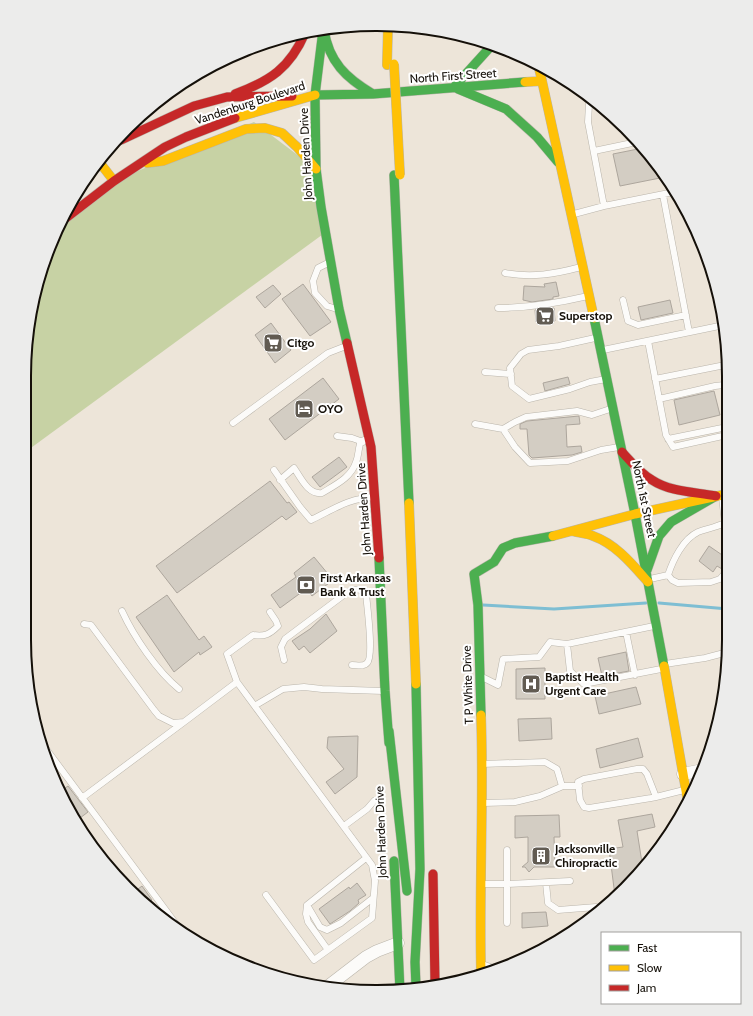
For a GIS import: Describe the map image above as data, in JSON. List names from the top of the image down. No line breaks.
{"streets":{"main road":["North First Street","Vandenburg Boulevard","John Harden Drive","North 1st Street","T P White Drive"]},"crossings":[["North First Street","Vandenburg Boulevard"],["North First Street","John Harden Drive"],["Vandenburg Boulevard","John Harden Drive"],["North 1st Street","T P White Drive"]],"places":{"supermarket":["Superstop","Citgo"],"hotel":["OYO"],"bank":["First Arkansas Bank & Trust"],"hospital":["Baptist Health Urgent Care"],"building":["Jacksonville Chiropractic"]},"legend":["Fast","Slow","Jam"]}
